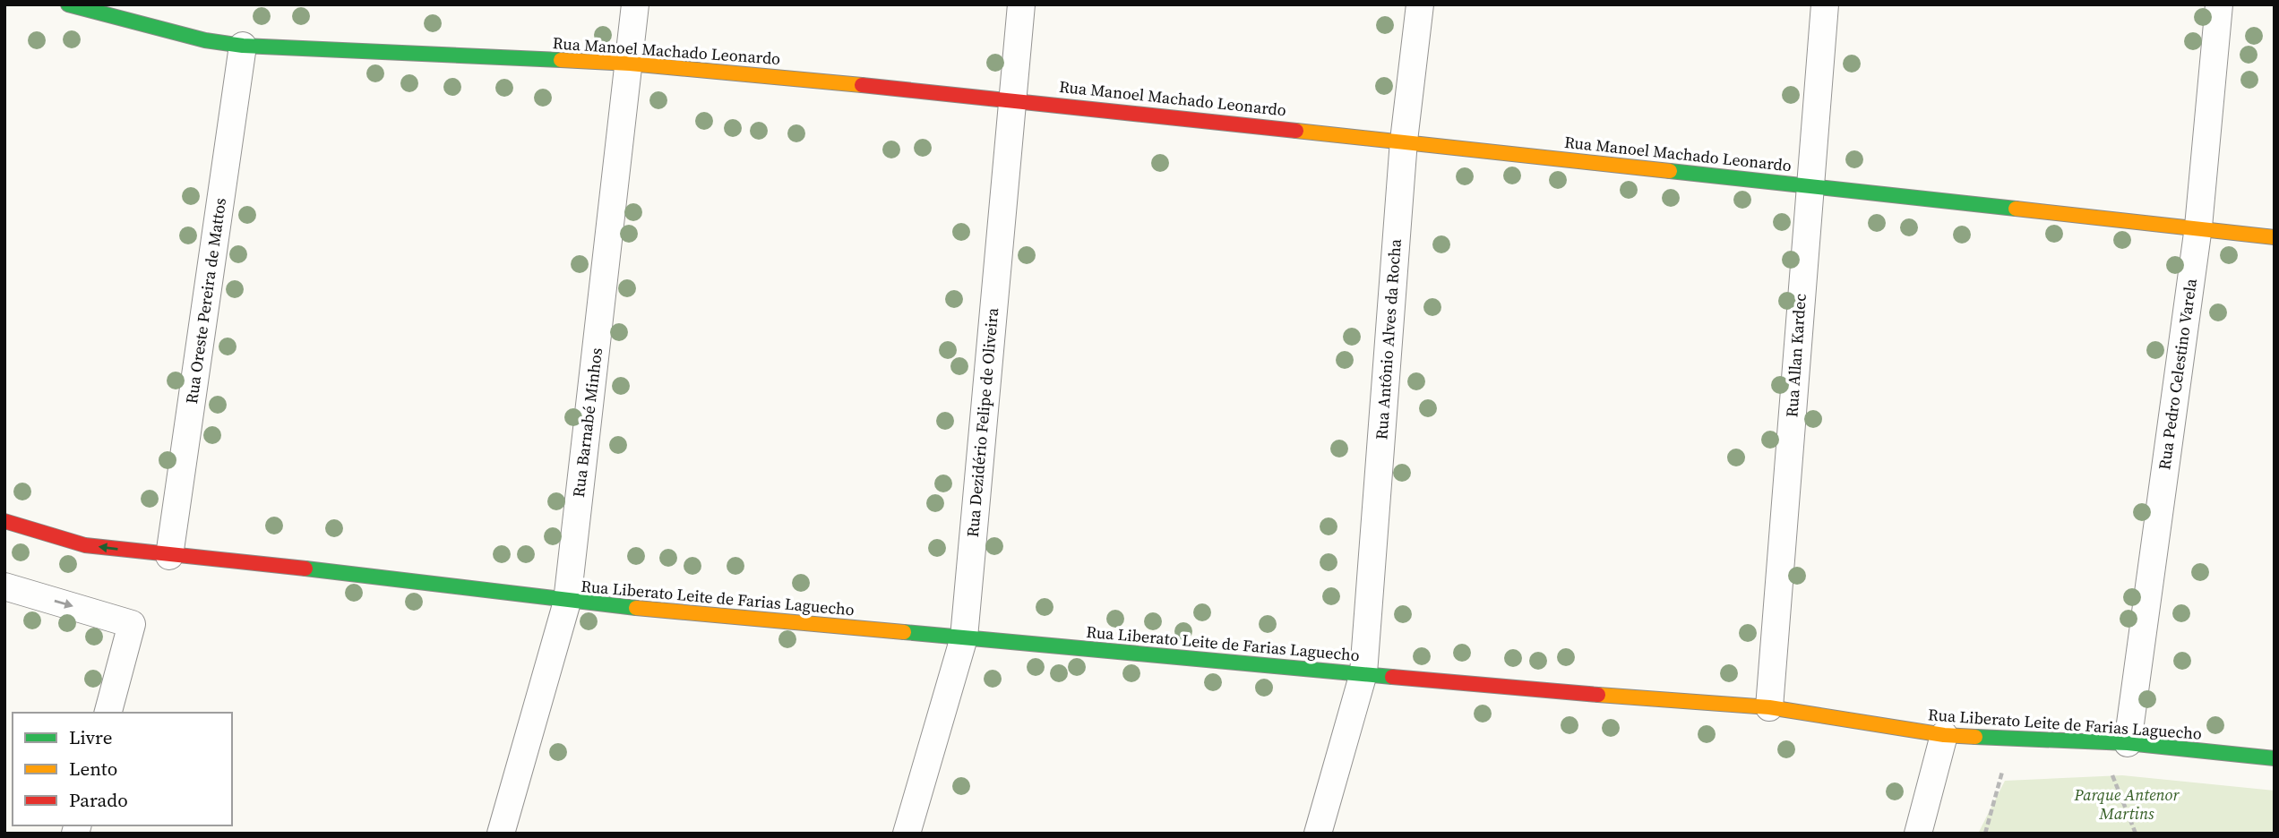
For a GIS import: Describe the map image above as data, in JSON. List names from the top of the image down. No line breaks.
{"streets":{"street":["Rua Manoel Machado Leonardo","Rua Oreste Pereira de Mattos","Rua Antônio Alves da Rocha","Rua Allan Kardec","Rua Pedro Celestino Varela","Rua Barnabé Minhos","Rua Dezidério Felipe de Oliveira","Rua Liberato Leite de Farias Laguecho"]},"crossings":[["Rua Manoel Machado Leonardo","Rua Oreste Pereira de Mattos"],["Rua Manoel Machado Leonardo","Rua Antônio Alves da Rocha"],["Rua Manoel Machado Leonardo","Rua Allan Kardec"],["Rua Manoel Machado Leonardo","Rua Pedro Celestino Varela"],["Rua Manoel Machado Leonardo","Rua Barnabé Minhos"],["Rua Manoel Machado Leonardo","Rua Dezidério Felipe de Oliveira"],["Rua Oreste Pereira de Mattos","Rua Liberato Leite de Farias Laguecho"],["Rua Antônio Alves da Rocha","Rua Liberato Leite de Farias Laguecho"],["Rua Allan Kardec","Rua Liberato Leite de Farias Laguecho"],["Rua Pedro Celestino Varela","Rua Liberato Leite de Farias Laguecho"],["Rua Barnabé Minhos","Rua Liberato Leite de Farias Laguecho"],["Rua Dezidério Felipe de Oliveira","Rua Liberato Leite de Farias Laguecho"]],"parks":["Parque Antenor Martins"],"legend":["Livre","Lento","Parado"]}
